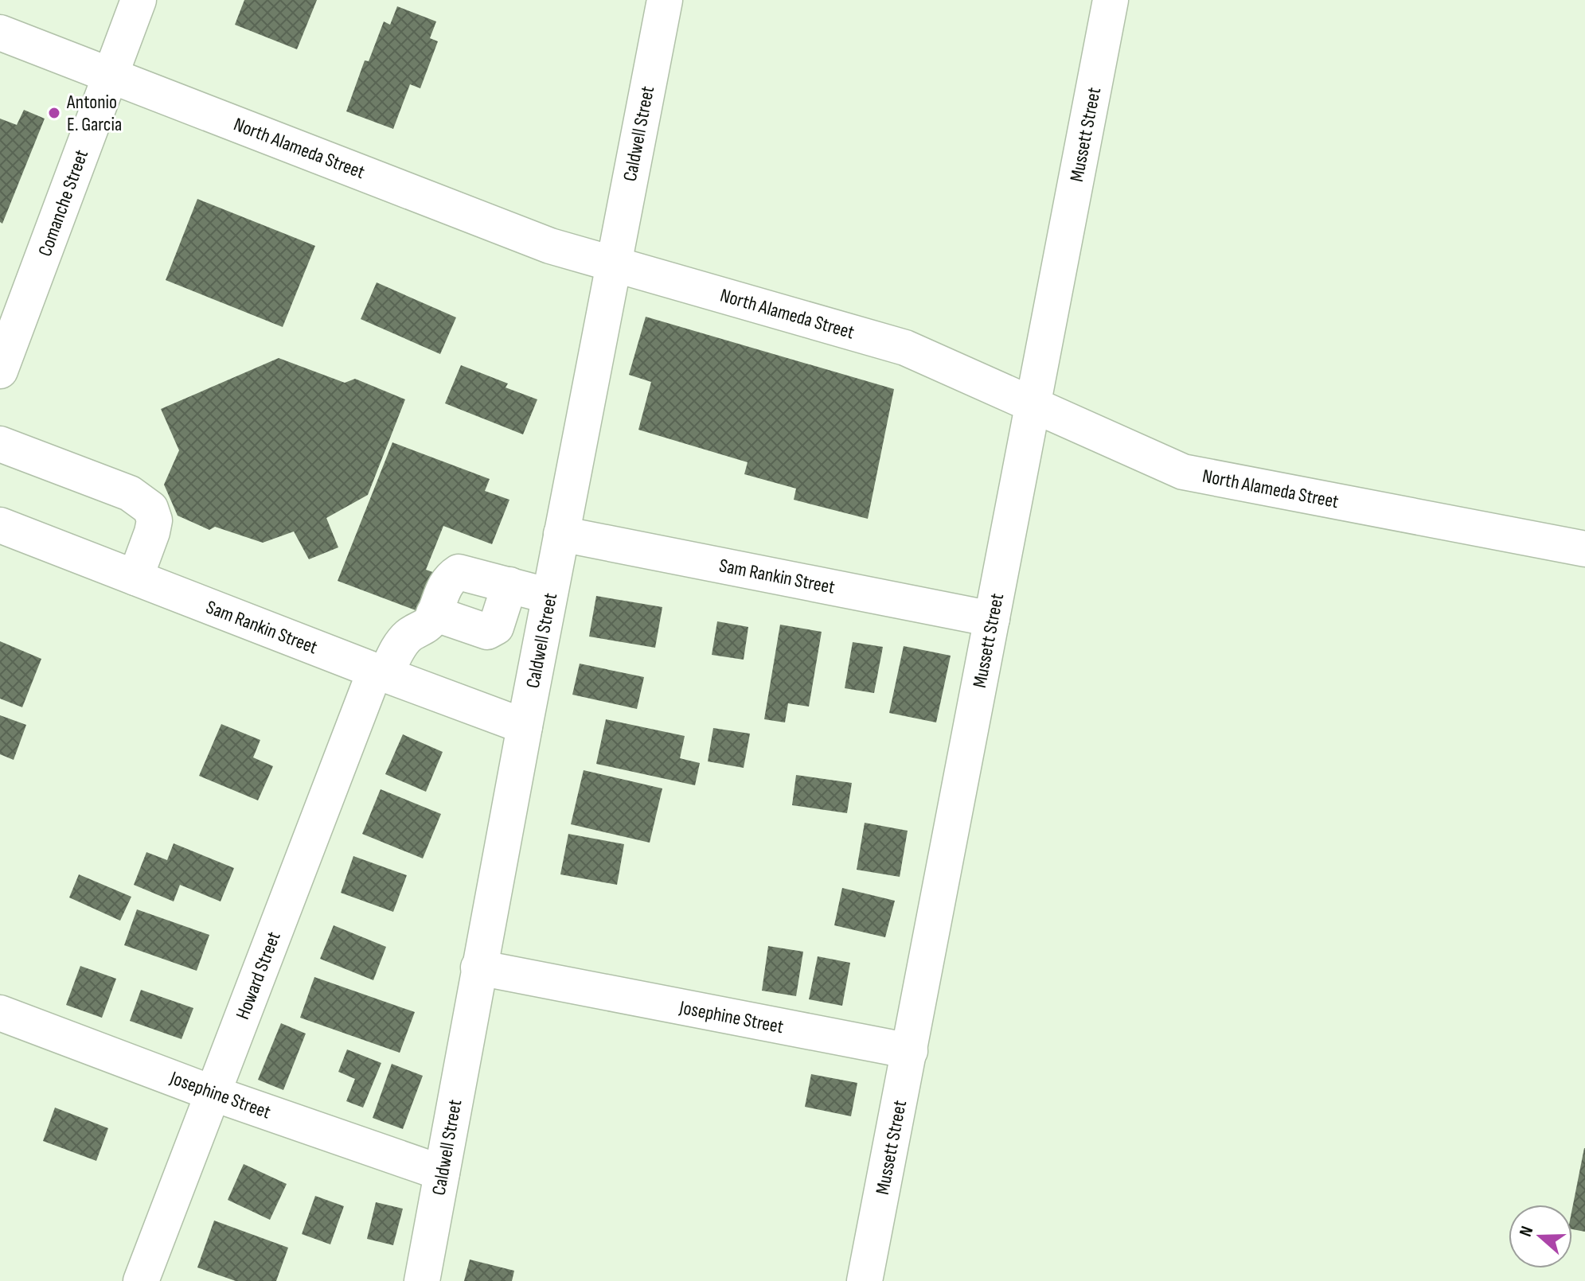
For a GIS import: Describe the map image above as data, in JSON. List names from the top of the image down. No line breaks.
{"streets":{"street":["Caldwell Street","Mussett Street","North Alameda Street","Comanche Street","Sam Rankin Street","Howard Street","Josephine Street"]},"crossings":[["Caldwell Street","North Alameda Street"],["Caldwell Street","Sam Rankin Street"],["Caldwell Street","Josephine Street"],["Mussett Street","North Alameda Street"],["Mussett Street","Sam Rankin Street"],["Mussett Street","Josephine Street"],["North Alameda Street","Comanche Street"],["Sam Rankin Street","Howard Street"],["Howard Street","Josephine Street"]],"places":["Antonio E. Garcia"],"north":"left"}
